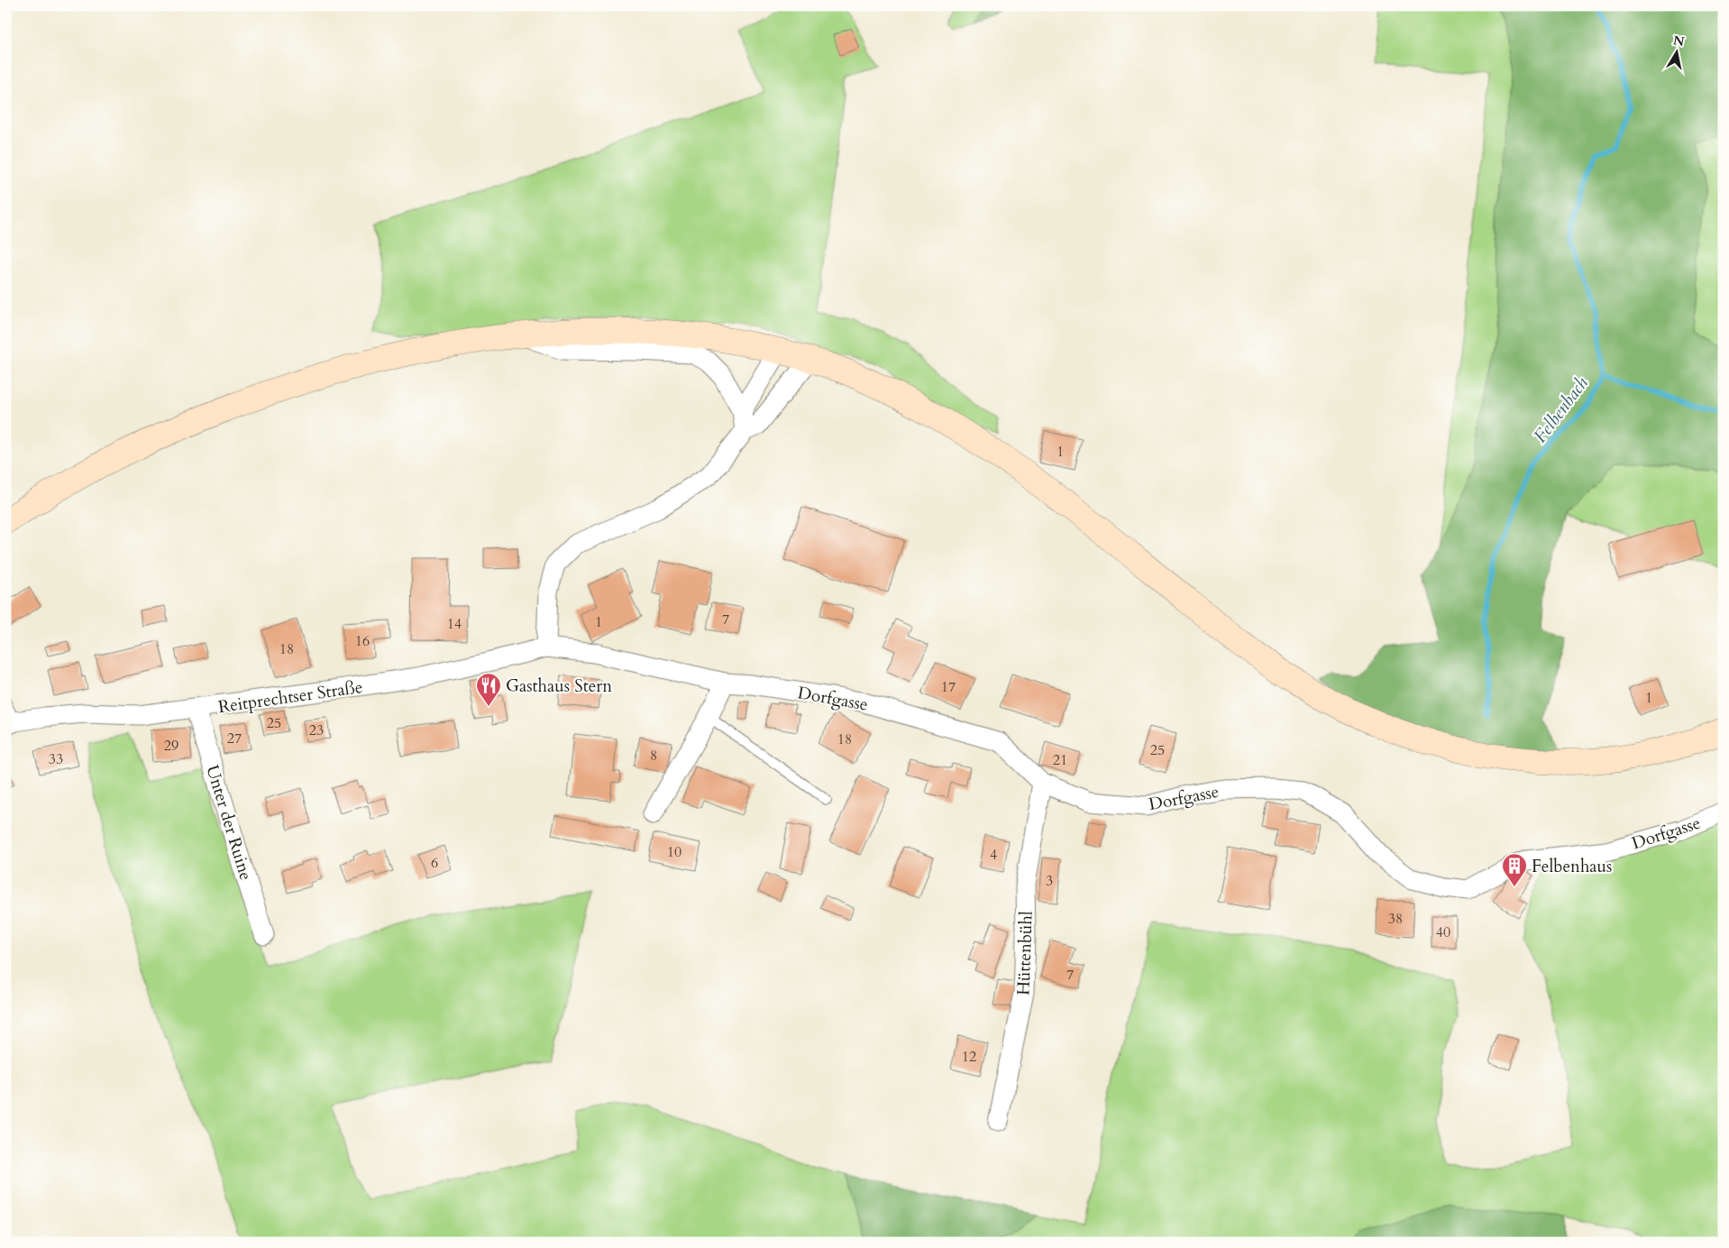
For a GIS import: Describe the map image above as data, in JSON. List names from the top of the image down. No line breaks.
{"streets":{"street":["Reitprechtser Straße","Dorfgasse","Unter der Ruine","Hüttenbühl"]},"crossings":[["Reitprechtser Straße","Dorfgasse"],["Reitprechtser Straße","Unter der Ruine"],["Dorfgasse","Hüttenbühl"]],"water":["Felbenbach"],"places":{"restaurant":["Gasthaus Stern"],"building":["Felbenhaus"]},"house_numbers":["1","7","1","14","16","18","17","1","25","23","27","18","29","25","8","33","21","10","4","6","3","38","40","7","12"],"north":"top"}
